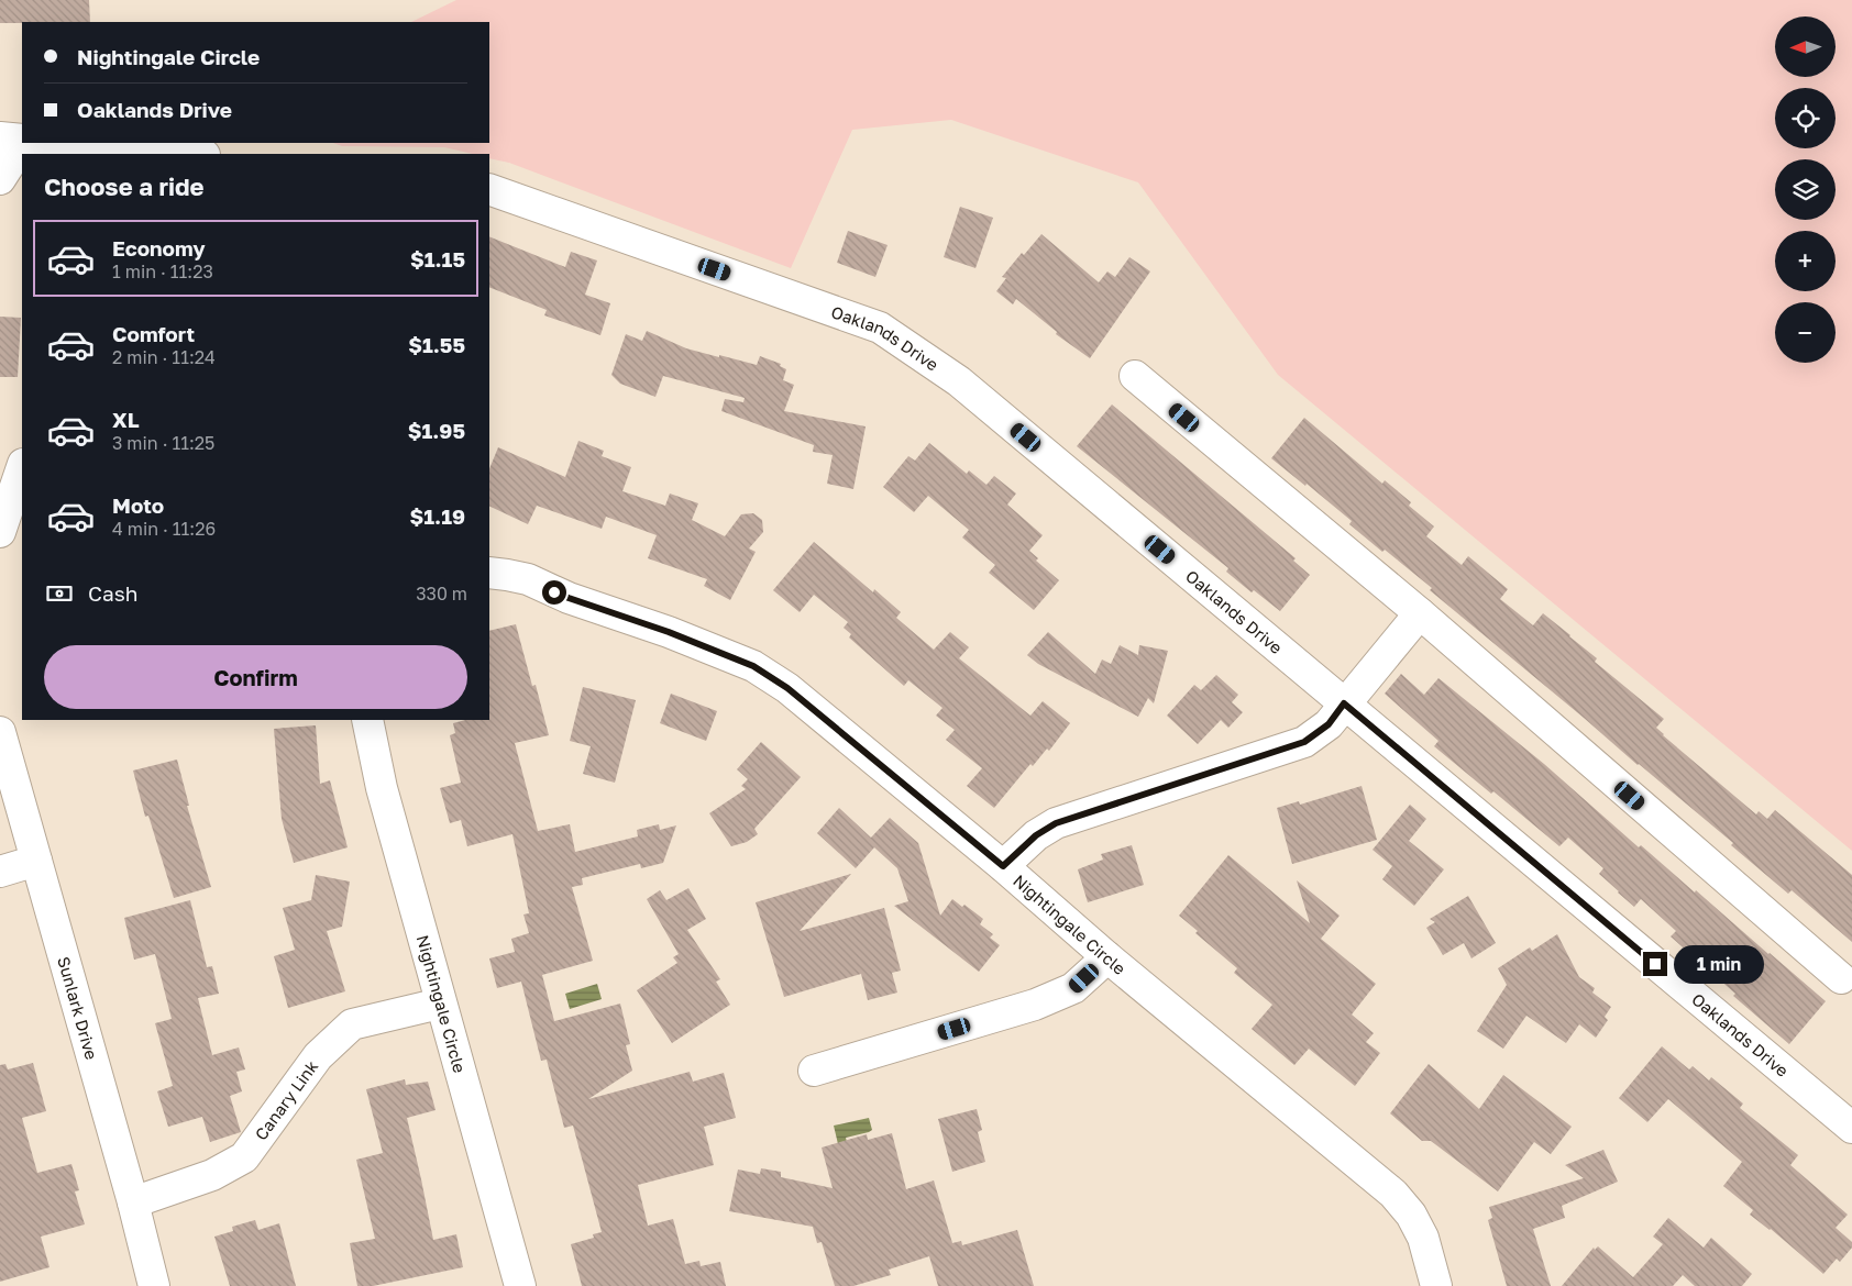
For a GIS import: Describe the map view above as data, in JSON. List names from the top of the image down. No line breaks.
{"streets":{"street":["Oaklands Drive","Nightingale Circle","Sunlark Drive","Canary Link"]},"crossings":[["Nightingale Circle","Canary Link"],["Sunlark Drive","Canary Link"]],"north":"left","page":{"map_buttons":["+","−"],"banner":["Nightingale Circle","Oaklands Drive"],"heading":"Choose a ride","list":[{"name":"Economy","note":"1 min · 11:23","value":"$1.15"},{"name":"Comfort","note":"2 min · 11:24","value":"$1.55"},{"name":"XL","note":"3 min · 11:25","value":"$1.95"},{"name":"Moto","note":"4 min · 11:26","value":"$1.19"}],"pay":["Cash","330 m"],"buttons":"Confirm","bubble":"1 min"}}
